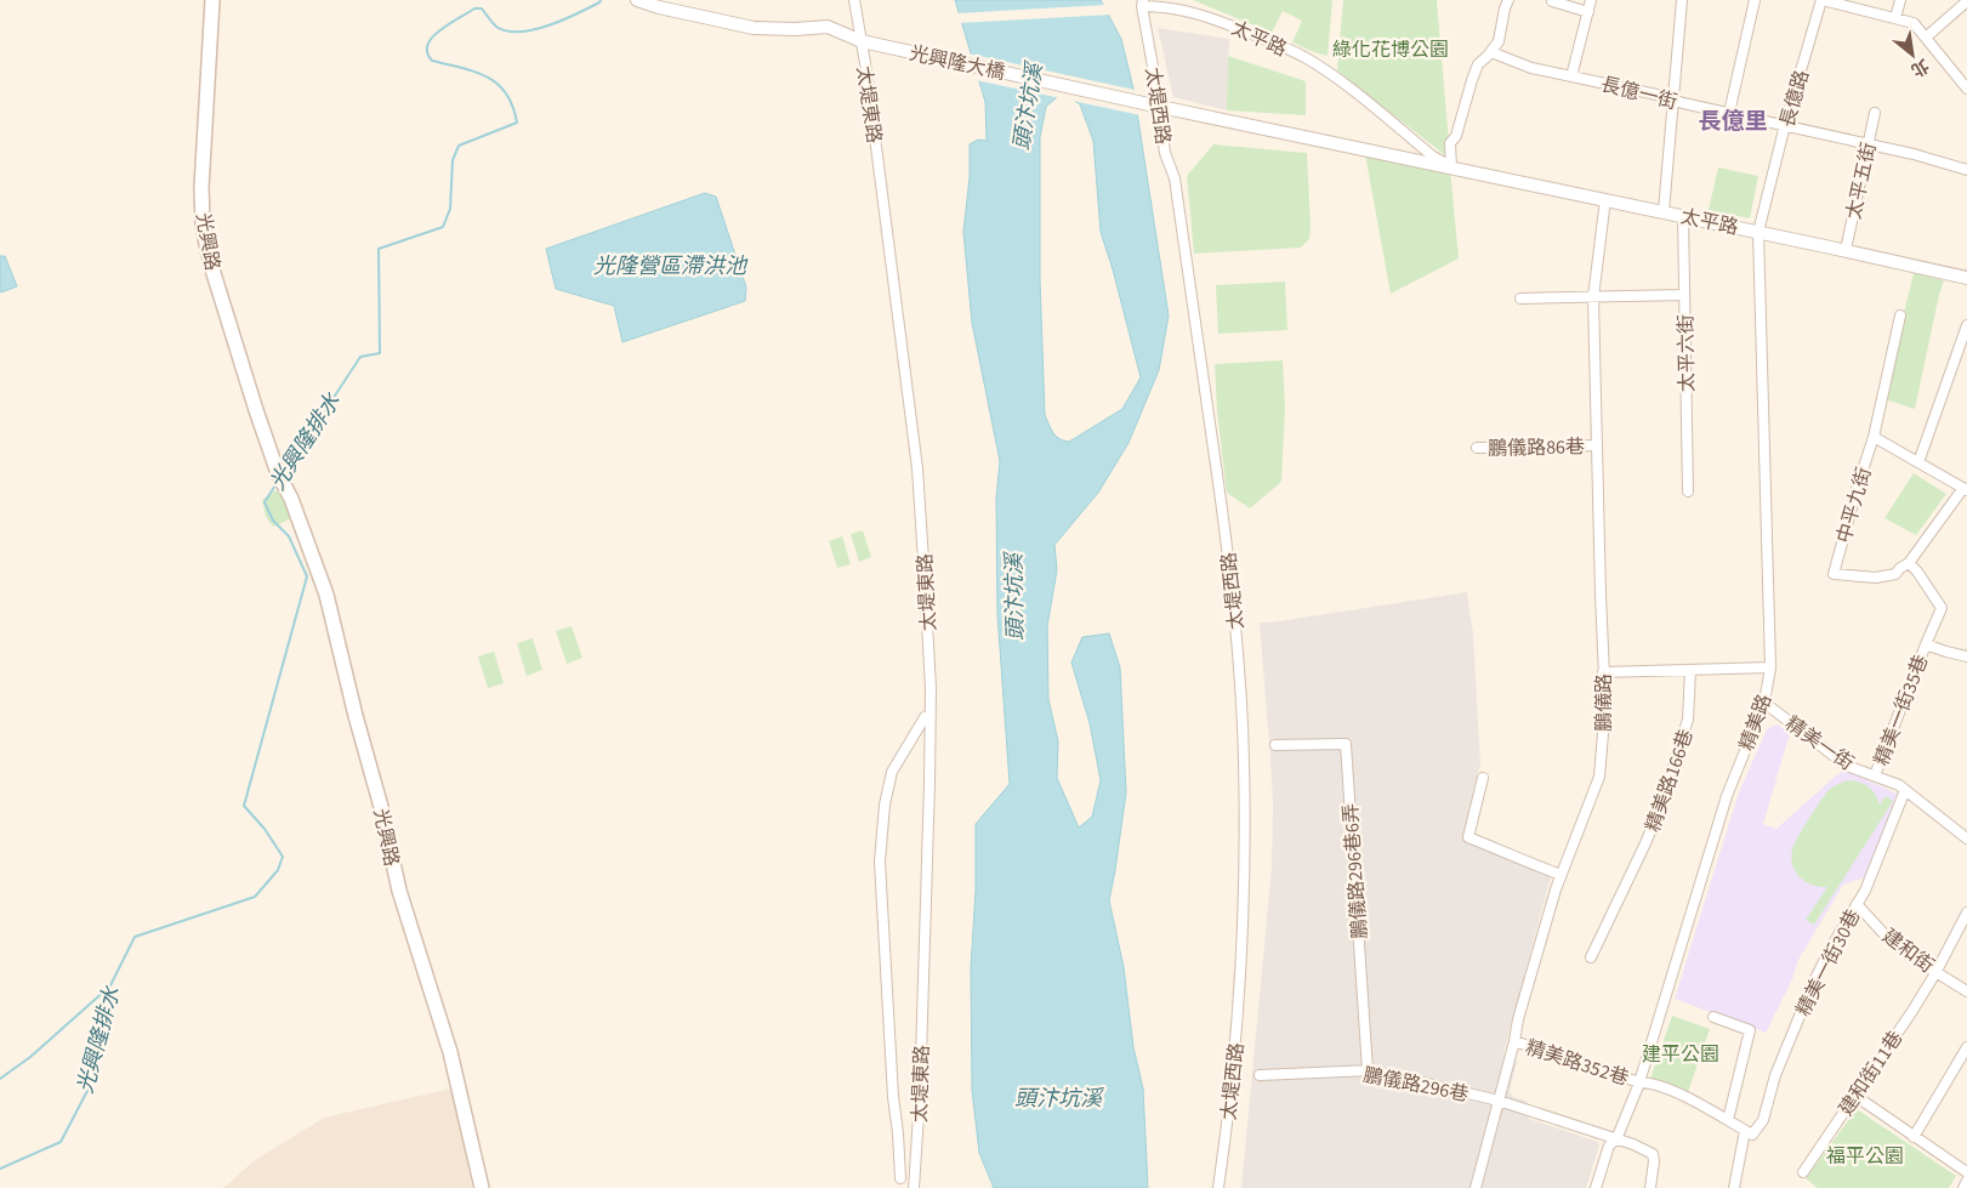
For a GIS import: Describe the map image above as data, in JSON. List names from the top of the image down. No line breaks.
{"streets":{"main road":["光興路"],"street":["太平路","光興隆大橋","長億一街","長億路","太堤東路","太堤西路","太平五街","太平六街","鵬儀路86巷","中平九街","鵬儀路","精美一街35巷","精美路","精美一街","精美路166巷","鵬儀路296巷6弄","建和街","精美一街30巷","精美路352巷","建和街11巷","鵬儀路296巷"]},"crossings":[["太平路","光興隆大橋"],["太平路","長億路"],["太平路","太堤西路"],["太平路","太平五街"],["太平路","太平六街"],["太平路","鵬儀路"],["太平路","精美路"],["光興隆大橋","太堤東路"],["光興隆大橋","太堤西路"],["長億一街","長億路"],["長億一街","太平五街"],["長億路","精美路"],["鵬儀路86巷","鵬儀路"],["中平九街","精美一街35巷"],["鵬儀路","精美路352巷"],["鵬儀路","鵬儀路296巷"],["精美一街35巷","精美一街"],["精美路","精美一街"],["精美路","精美路352巷"],["精美路","鵬儀路296巷"],["精美一街","精美一街30巷"],["鵬儀路296巷6弄","鵬儀路296巷"],["建和街","精美一街30巷"],["建和街","建和街11巷"],["精美一街30巷","精美路352巷"]],"districts":["長億里"],"water":["頭汴坑溪","光隆營區滯洪池","光興隆排水"],"parks":["綠化花博公園","建平公園","福平公園"],"north":"bottom right"}
